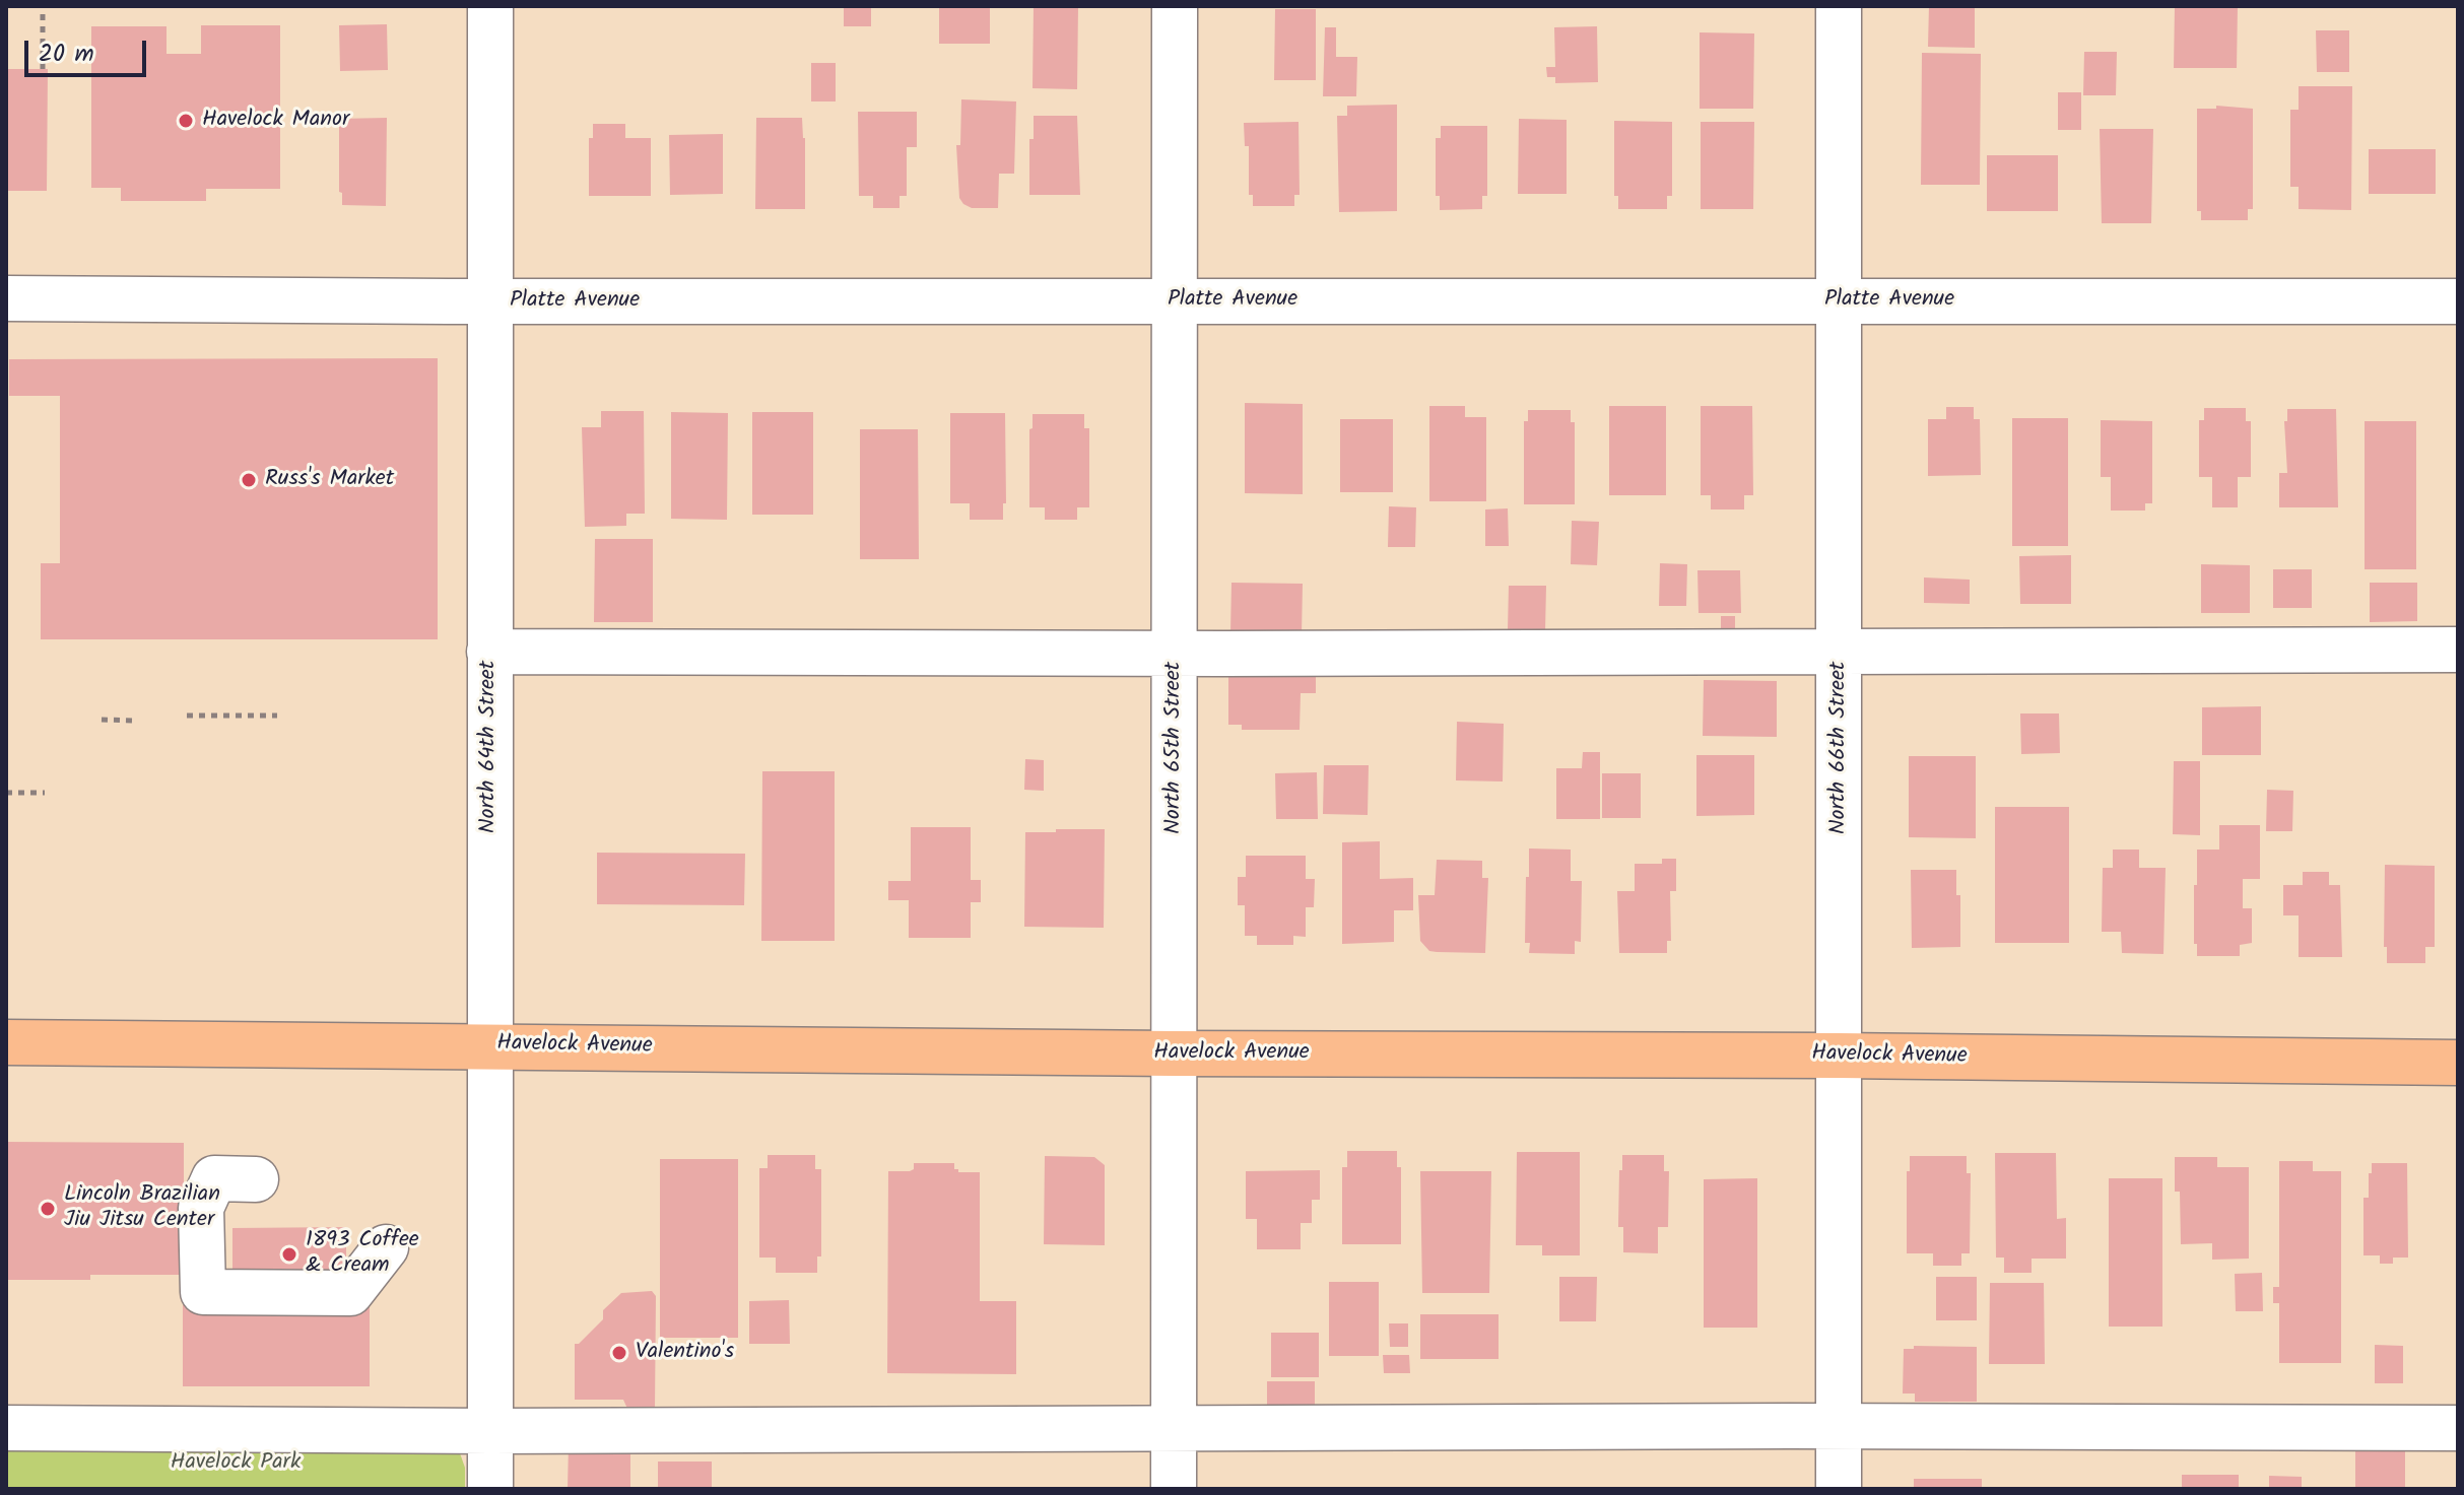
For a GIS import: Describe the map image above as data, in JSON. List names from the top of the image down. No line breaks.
{"streets":{"main road":["Havelock Avenue"],"street":["Platte Avenue","North 64th Street","North 65th Street","North 66th Street"]},"crossings":[["Platte Avenue","North 64th Street"],["Platte Avenue","North 65th Street"],["Platte Avenue","North 66th Street"],["North 64th Street","Havelock Avenue"],["North 65th Street","Havelock Avenue"],["North 66th Street","Havelock Avenue"]],"parks":["Havelock Park"],"places":["Havelock Manor","Russ's Market","Lincoln Brazilian Jiu Jitsu Center","1893 Coffee & Cream","Valentino's"],"scale_bar":"20 m"}
